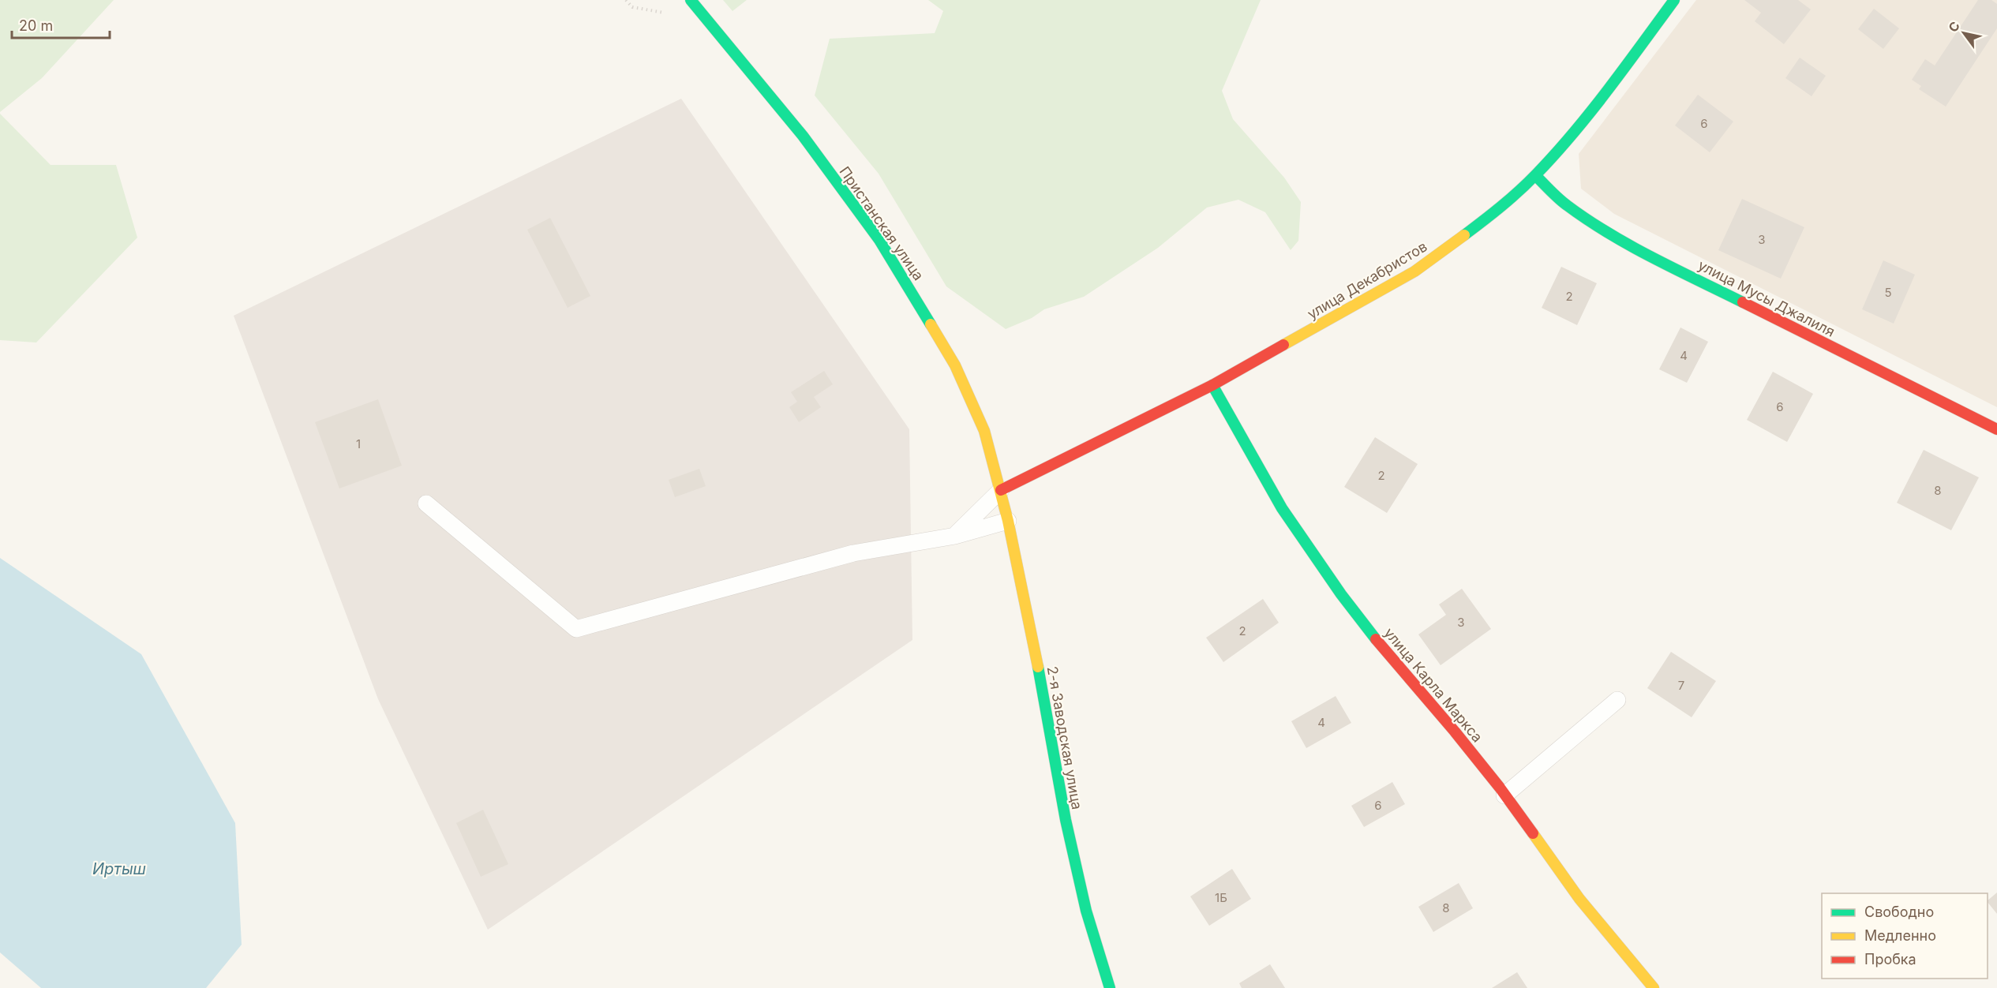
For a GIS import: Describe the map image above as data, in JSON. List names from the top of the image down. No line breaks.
{"streets":{"street":["Пристанская улица","улица Декабристов","улица Мусы Джалиля","улица Карла Маркса","2-я Заводская улица"]},"crossings":[["Пристанская улица","улица Декабристов"],["Пристанская улица","2-я Заводская улица"],["улица Декабристов","улица Мусы Джалиля"],["улица Декабристов","улица Карла Маркса"],["улица Декабристов","2-я Заводская улица"]],"water":["Иртыш"],"house_numbers":["6","3","5","2","4","6","1","2","8","3","2","7","4","6","1Б","8"],"legend":["Свободно","Медленно","Пробка"],"scale_bar":"20 m","north":"top left"}
